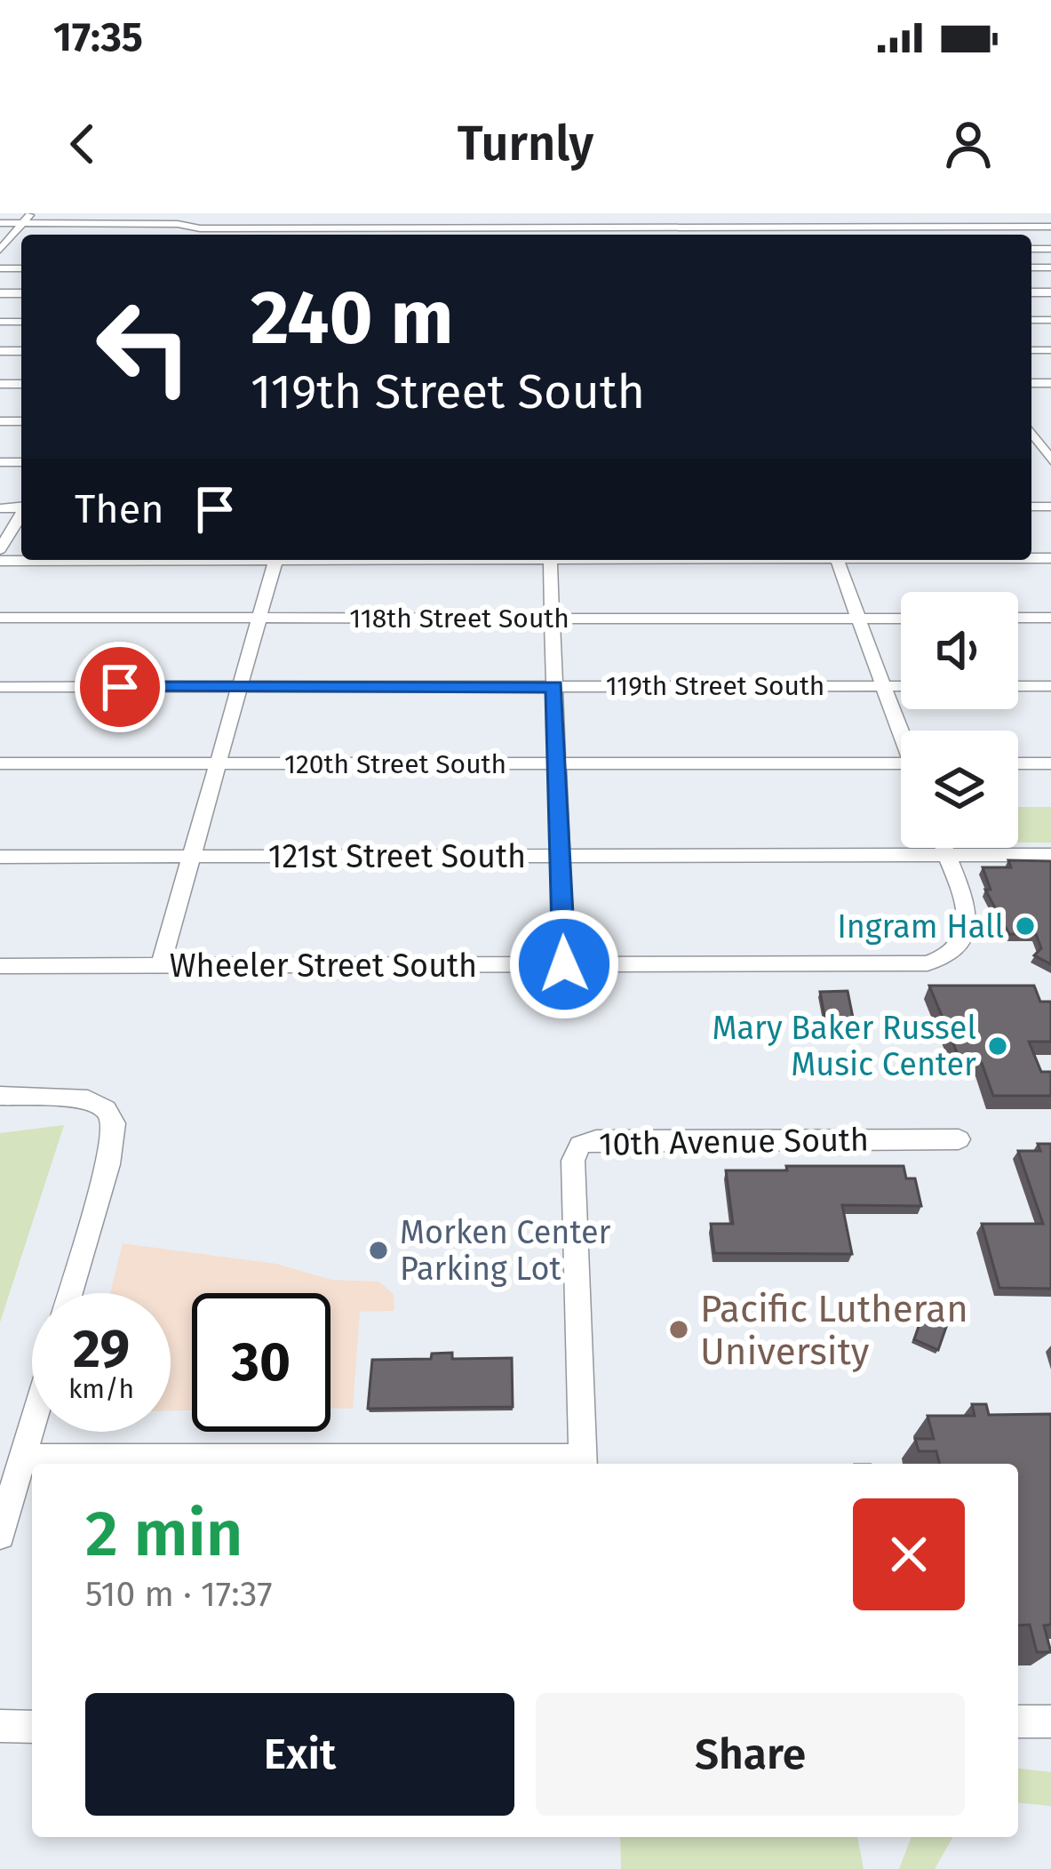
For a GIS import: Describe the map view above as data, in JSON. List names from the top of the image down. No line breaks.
{"streets":{"street":["118th Street South","119th Street South","120th Street South","121st Street South","Wheeler Street South","10th Avenue South"]},"crossings":[["121st Street South","Wheeler Street South"]],"places":["Ingram Hall","Mary Baker Russel Music Center","Morken Center Parking Lot","Pacific Lutheran University"],"page":{"status":"17:35","header":"Turnly","turn":["240 m","119th Street South"],"then":"Then","speed":"29 km/h","limit":"30","heading":["2 min","510 m · 17:37"],"buttons":["Exit","Share"]}}
